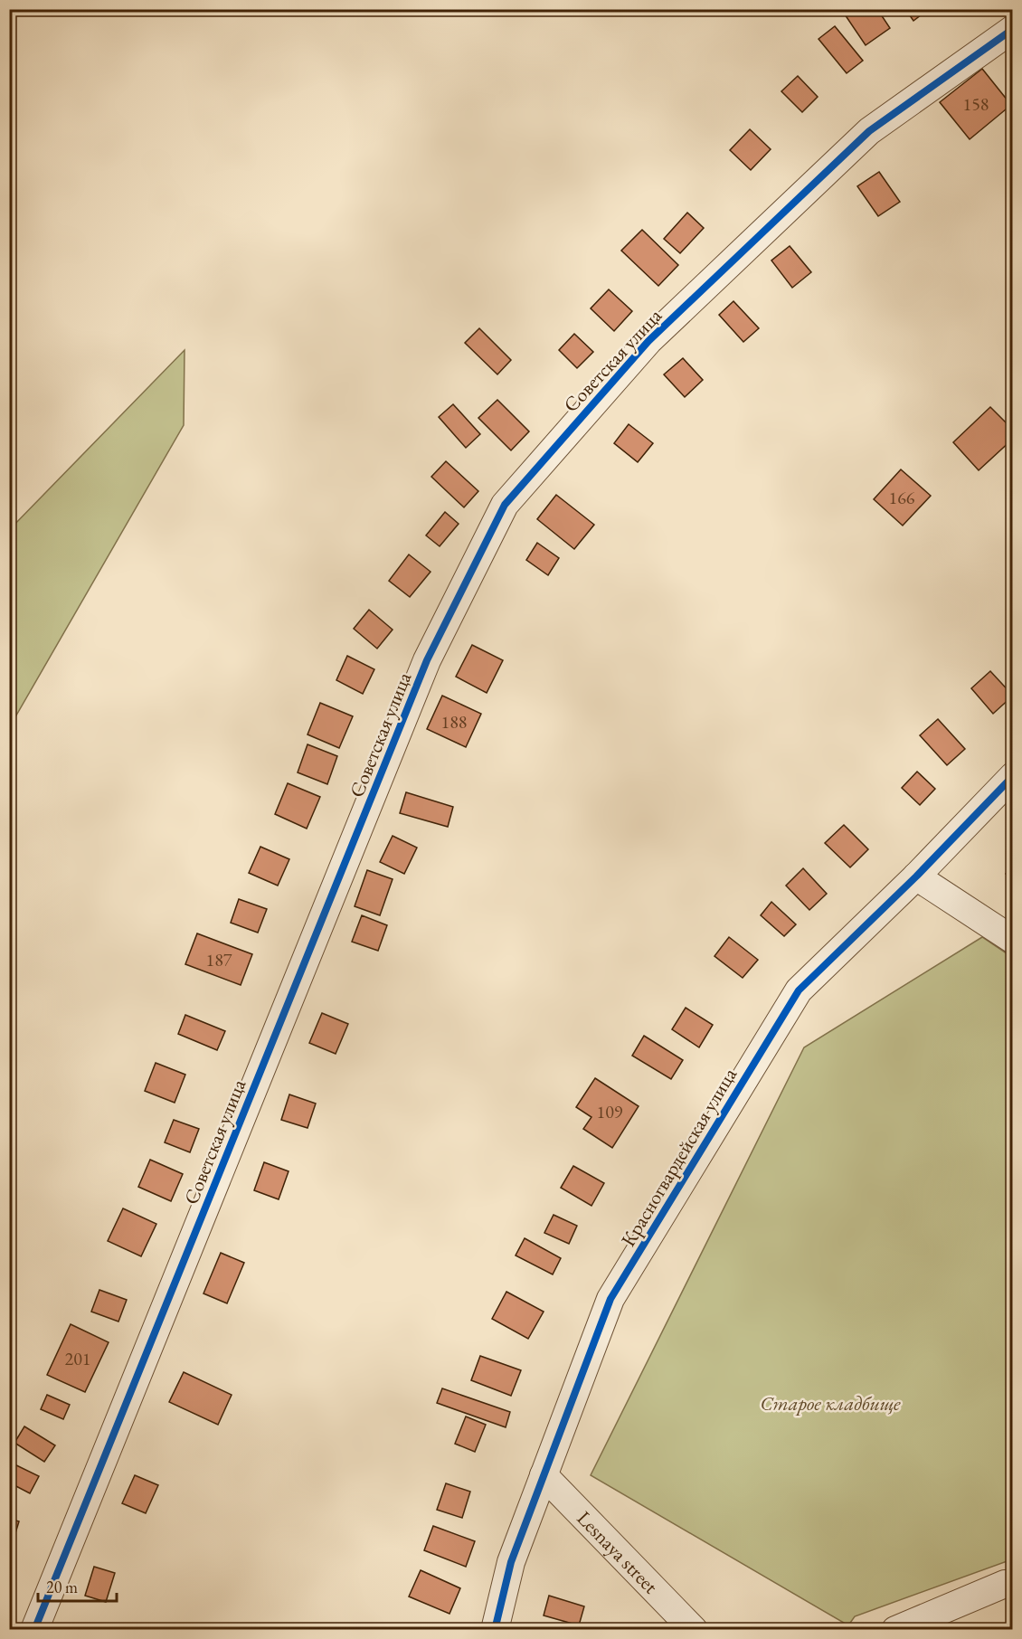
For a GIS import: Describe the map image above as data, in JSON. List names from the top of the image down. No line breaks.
{"streets":{"street":["Советская улица","Красногвардейская улица","Lesnaya street"]},"crossings":[["Красногвардейская улица","Lesnaya street"]],"parks":["Старое кладбище"],"house_numbers":["158","166","188","187","109","201"],"scale_bar":"20 m"}
